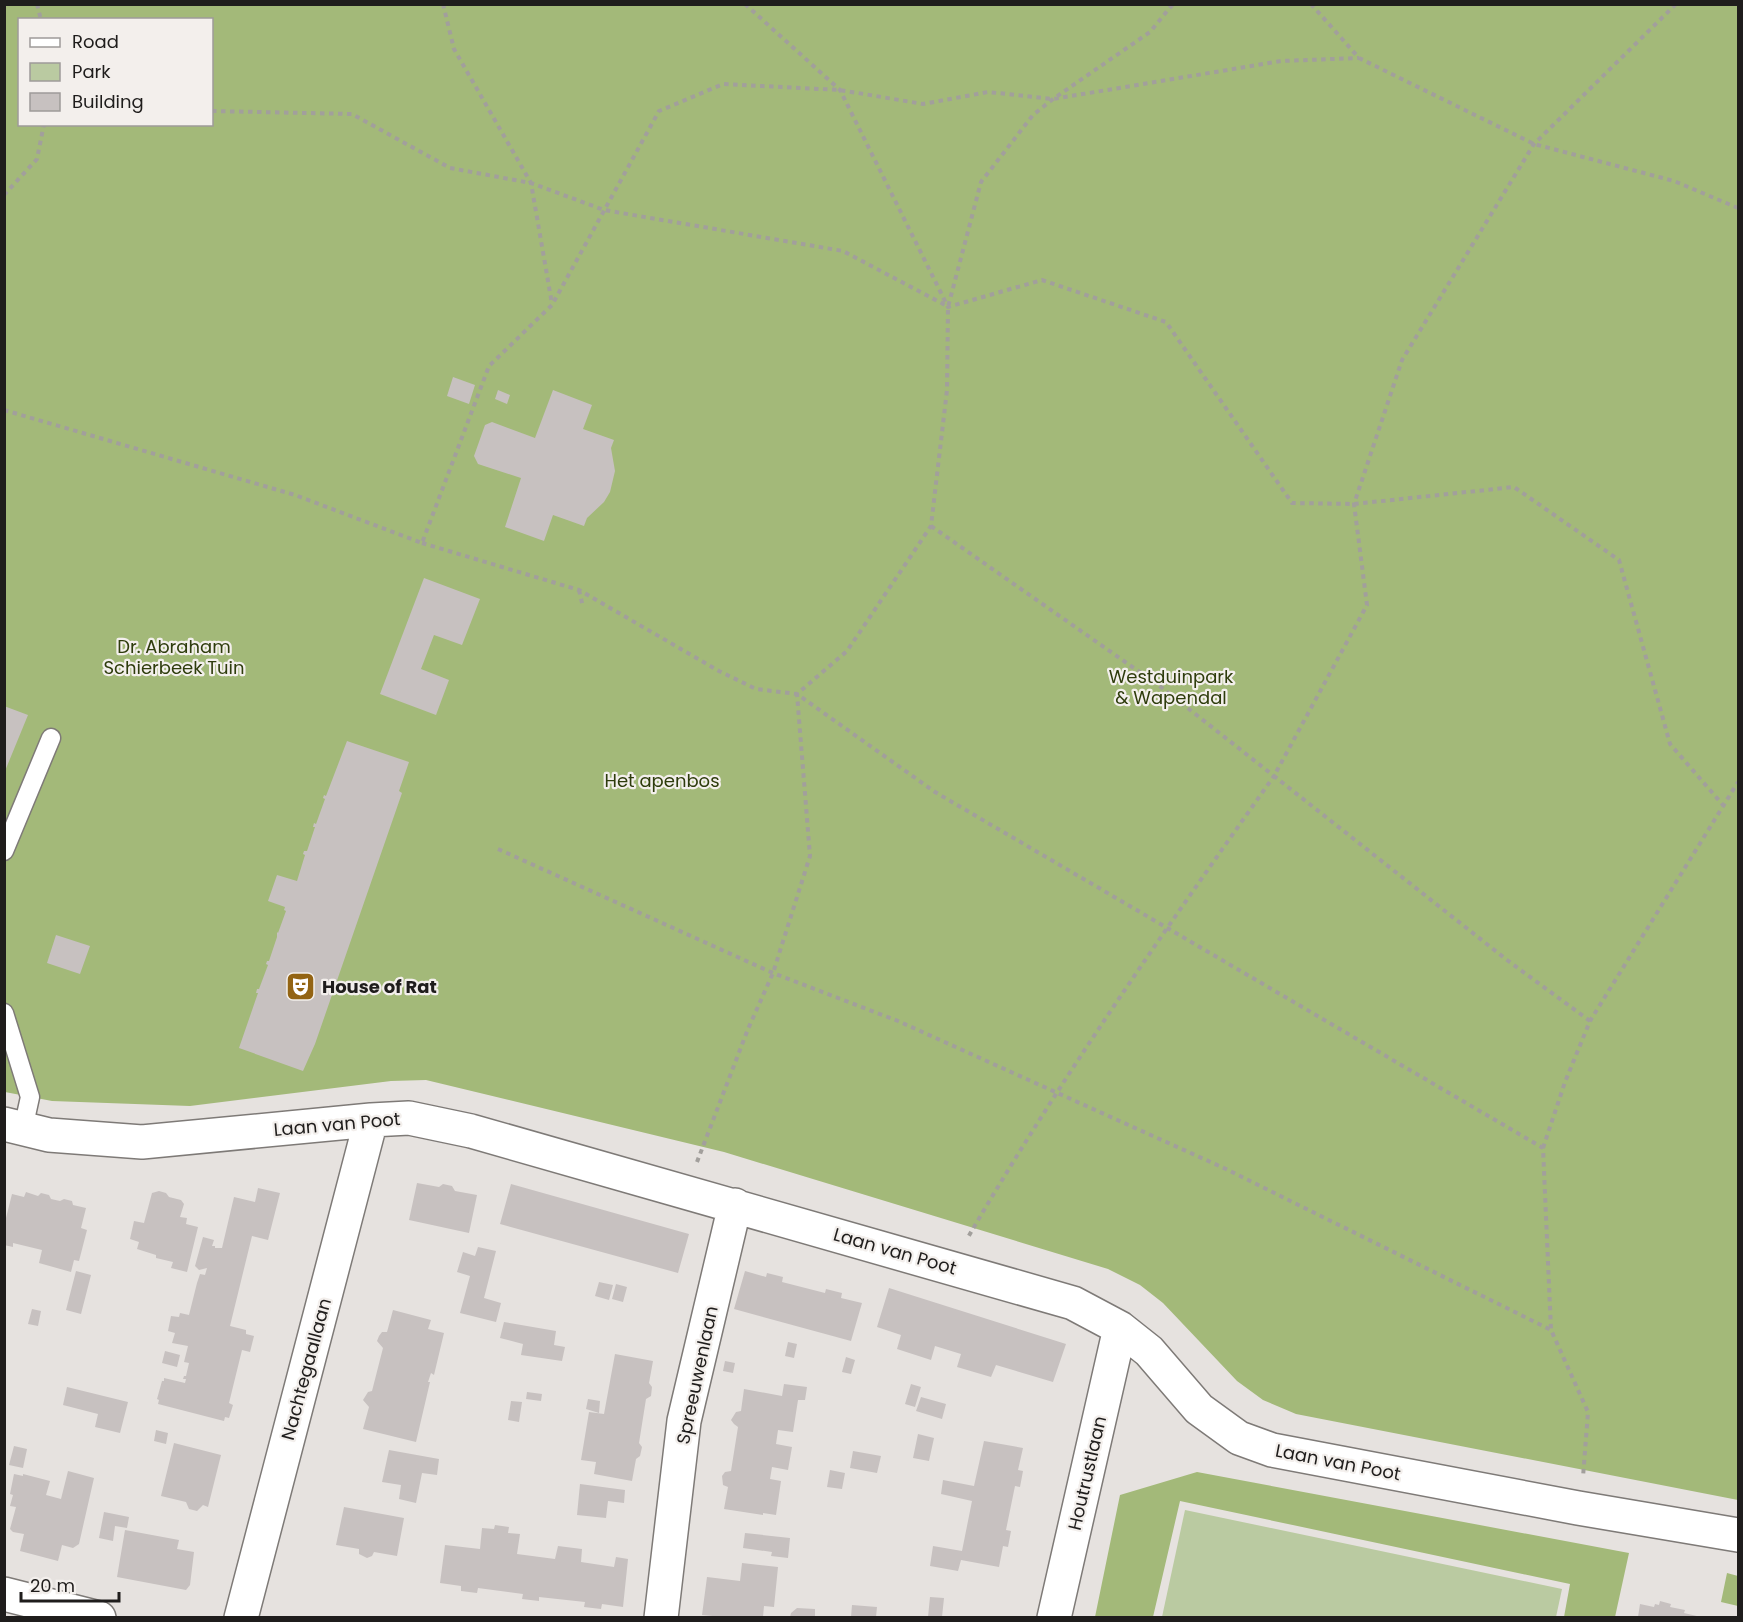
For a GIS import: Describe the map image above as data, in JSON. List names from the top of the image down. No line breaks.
{"streets":{"street":["Laan van Poot","Nachtegaallaan","Spreeuwenlaan","Houtrustlaan"]},"crossings":[["Laan van Poot","Nachtegaallaan"],["Laan van Poot","Spreeuwenlaan"],["Laan van Poot","Houtrustlaan"]],"parks":["Dr. Abraham Schierbeek Tuin","Westduinpark & Wapendal","Het apenbos"],"places":{"theatre":["House of Rat"]},"legend":["Road","Park","Building"],"scale_bar":"20 m"}
